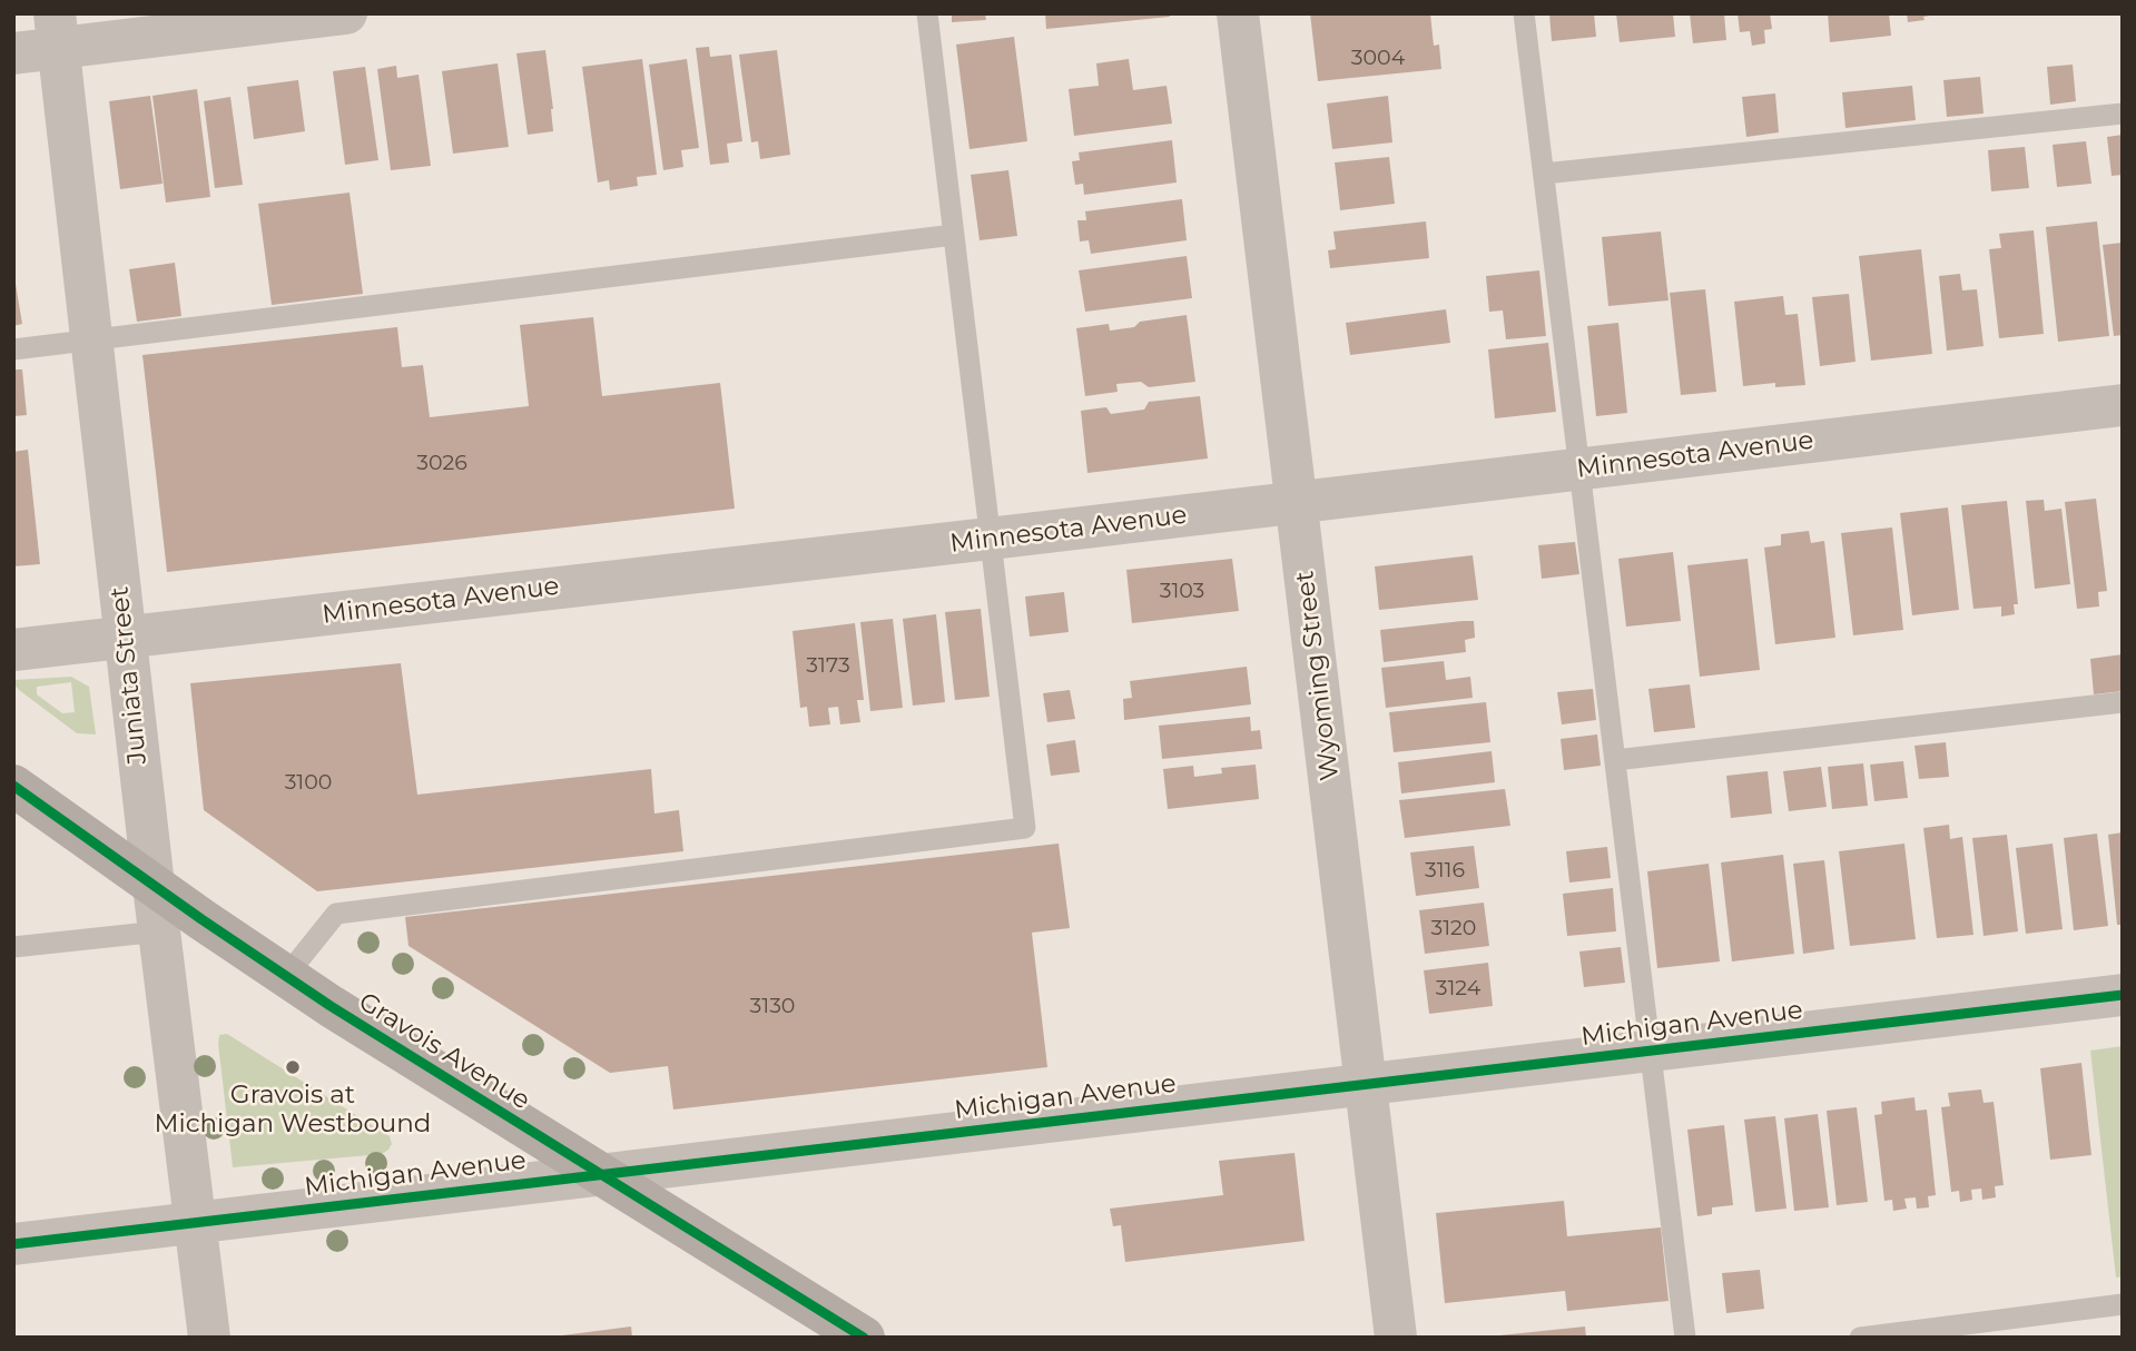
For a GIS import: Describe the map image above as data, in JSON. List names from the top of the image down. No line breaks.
{"streets":{"main road":["Gravois Avenue"],"street":["Minnesota Avenue","Juniata Street","Wyoming Street","Michigan Avenue"]},"crossings":[["Minnesota Avenue","Juniata Street"],["Minnesota Avenue","Wyoming Street"],["Juniata Street","Michigan Avenue"],["Juniata Street","Gravois Avenue"],["Wyoming Street","Michigan Avenue"],["Michigan Avenue","Gravois Avenue"]],"places":["Gravois at Michigan Westbound"],"house_numbers":["3004","3026","3103","3173","3100","3116","3120","3124","3130"]}
